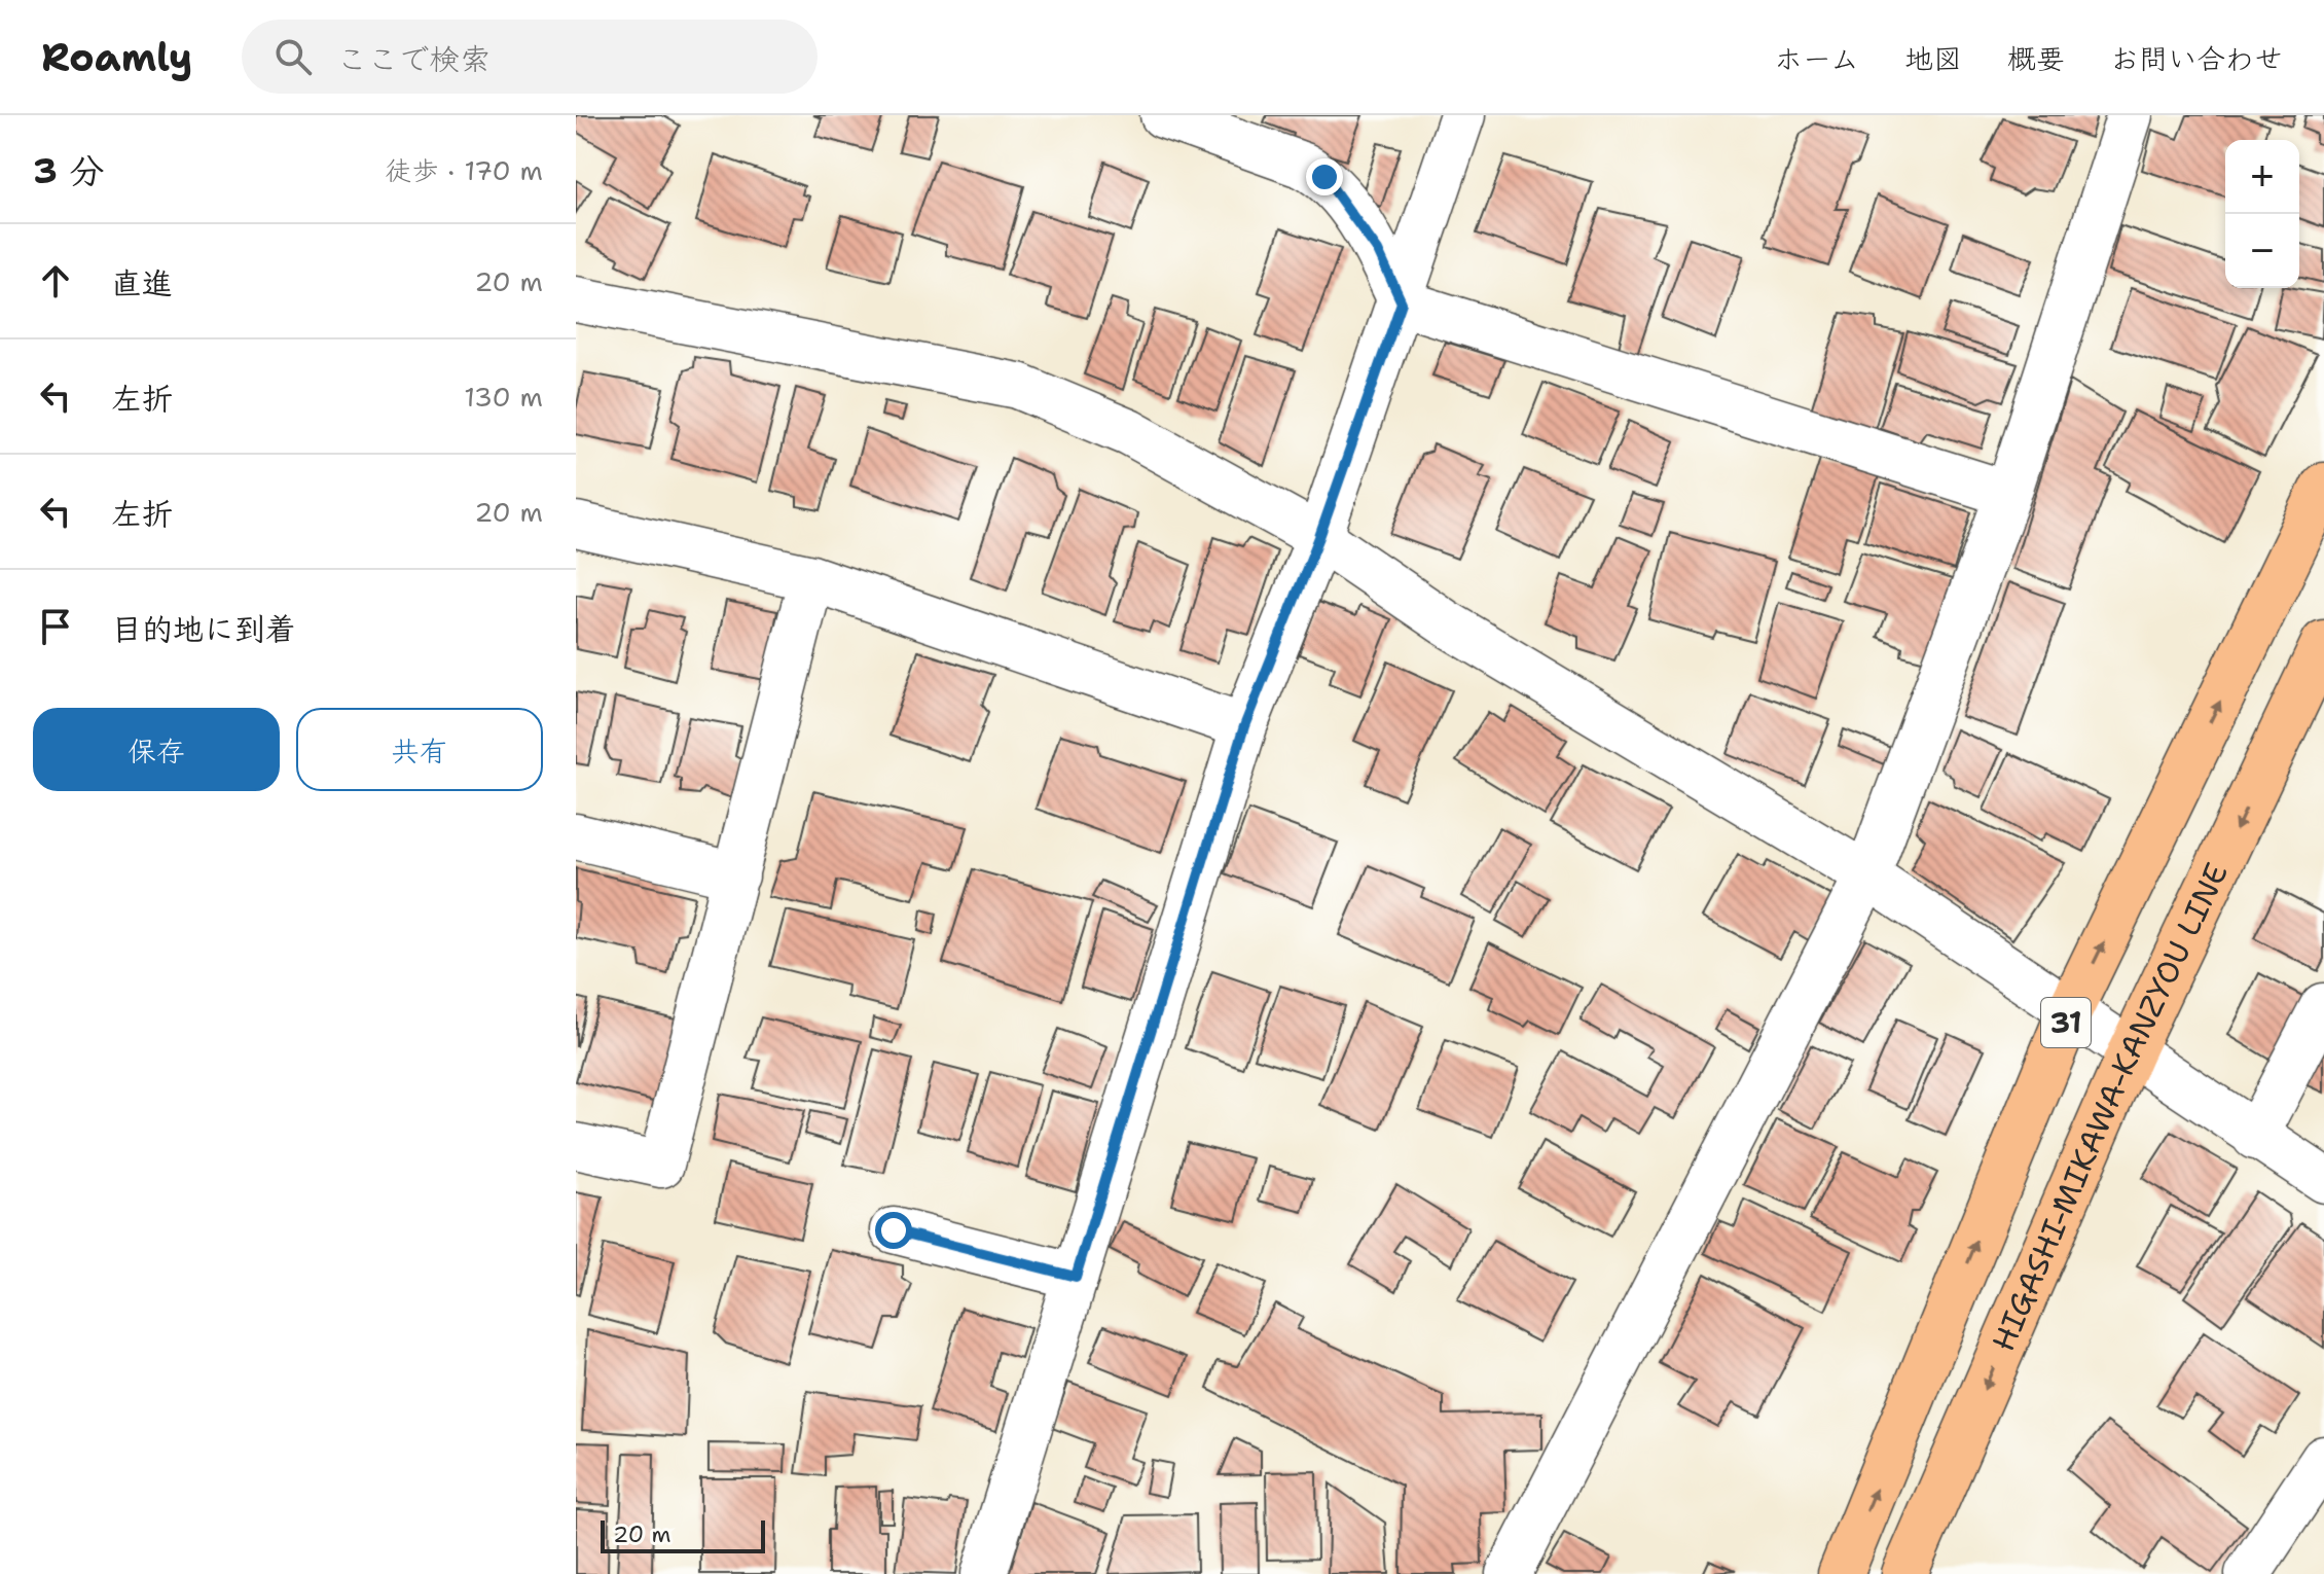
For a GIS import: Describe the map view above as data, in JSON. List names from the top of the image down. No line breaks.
{"streets":{"main road":["31","HIGASHI-MIKAWA-KANZYOU LINE"]},"scale_bar":"20 m","page":{"header":"Roamly","search":"ここで検索","nav":["ホーム","地図","概要","お問い合わせ"],"heading":["3 分","徒歩 · 170 m"],"map_buttons":["+","−"],"list":[["直進","20 m"],["左折","130 m"],["左折","20 m"],"目的地に到着"],"buttons":["保存","共有"],"scale":"20 m"}}
